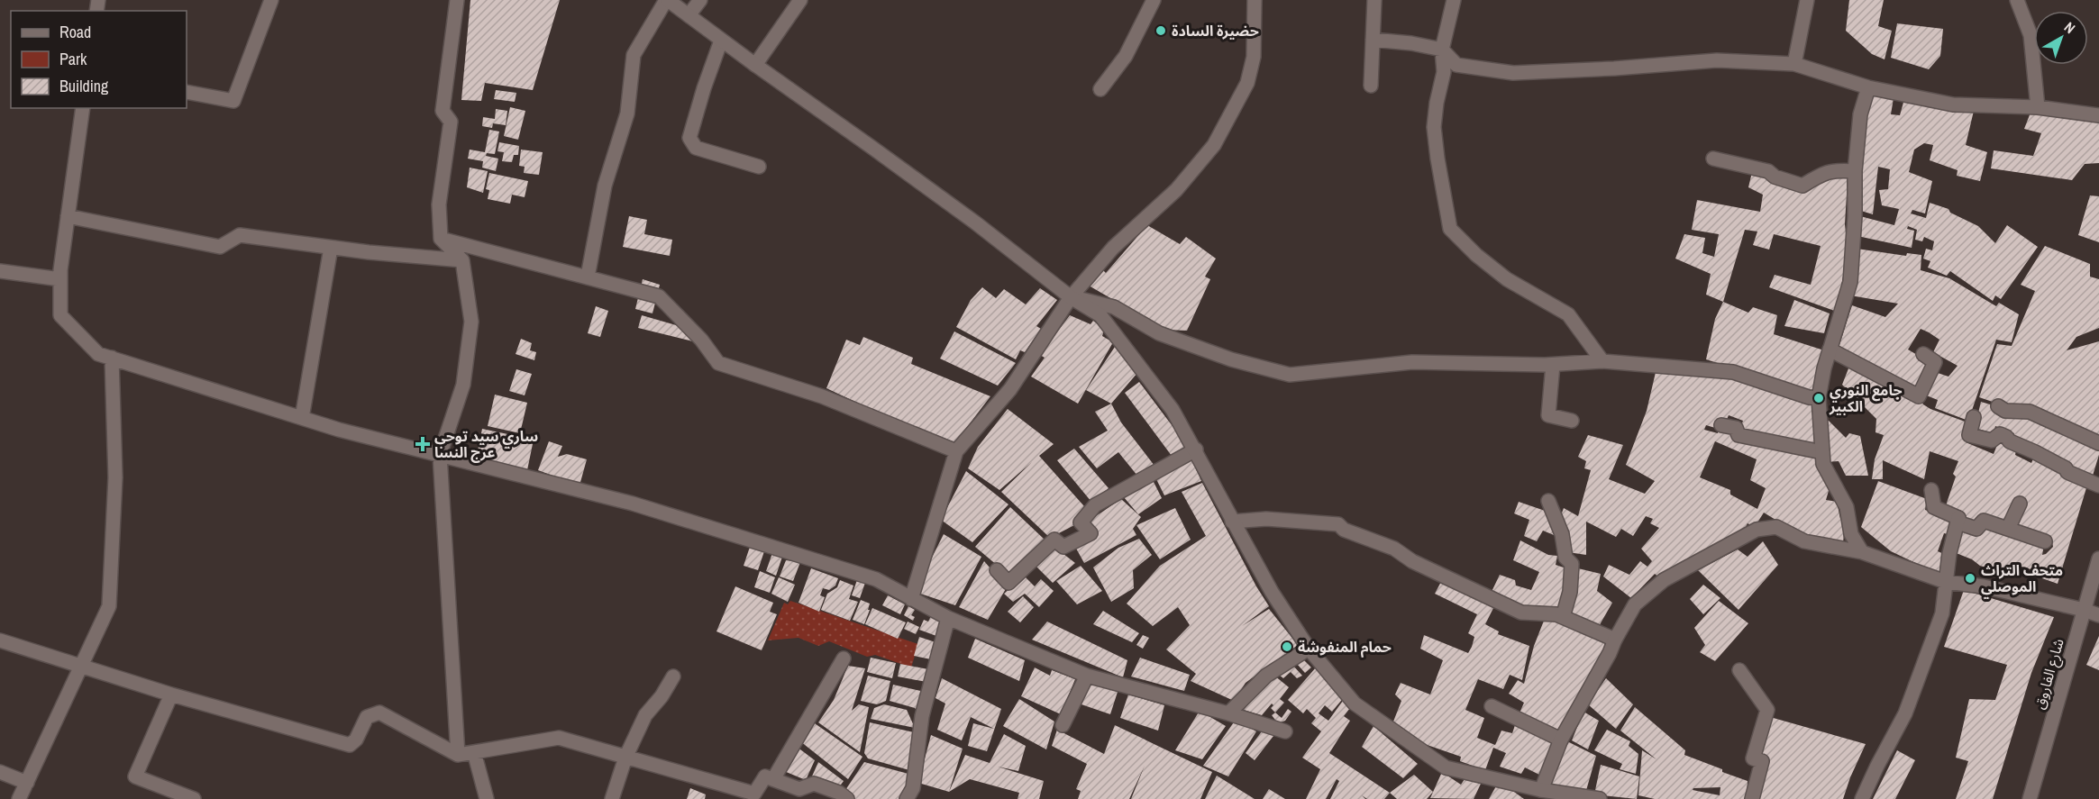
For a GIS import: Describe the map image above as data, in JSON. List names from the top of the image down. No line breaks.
{"streets":{"street":["شارع الفاروق"]},"places":{"other":["حضيرة السادة","جامع النوري الكبير","متحف التراث الموصلي","حمام المنفوشة"],"health":["ساري سيد توحي عرج النسا"]},"legend":["Road","Park","Building"],"north":"top right"}
